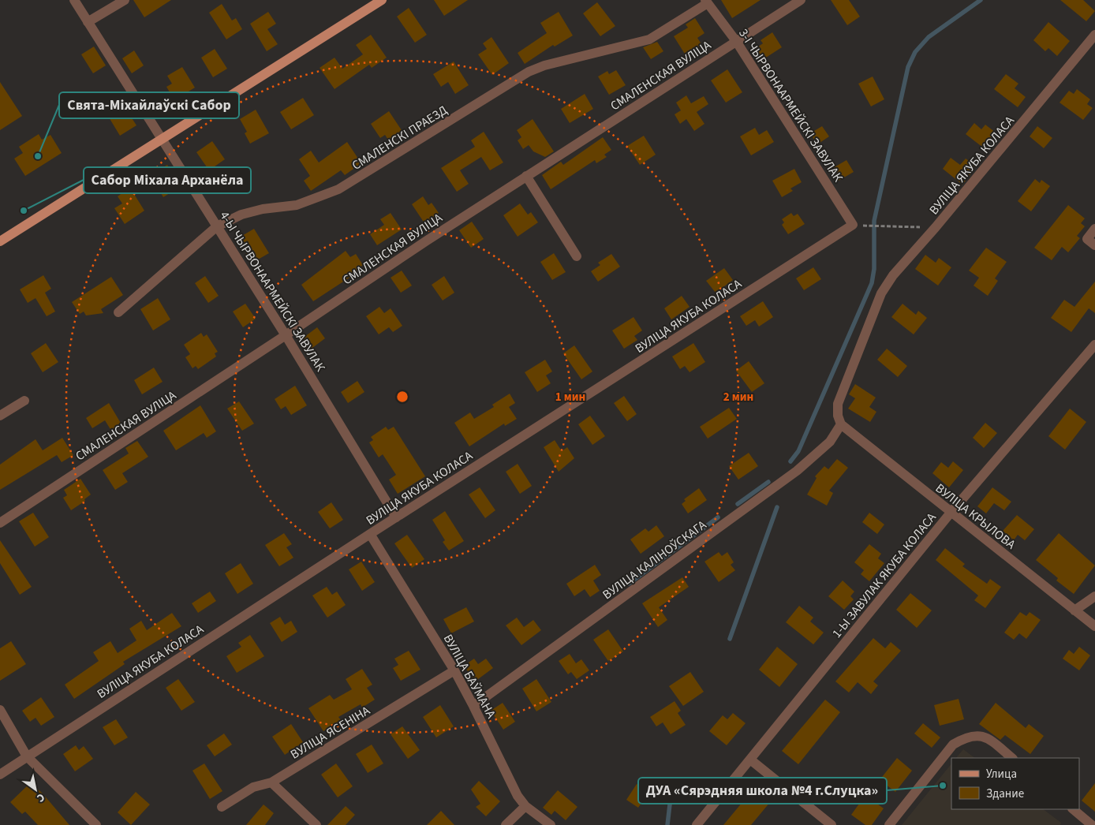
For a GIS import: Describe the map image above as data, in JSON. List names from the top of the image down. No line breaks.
{"streets":{"street":["СМАЛЕНСКАЯ ВУЛІЦА","3-І ЧЫРВОНААРМЕЙСКІ ЗАВУЛАК","СМАЛЕНСКІ ПРАЕЗД","ВУЛІЦА ЯКУБА КОЛАСА","4-Ы ЧЫРВОНААРМЕЙСКІ ЗАВУЛАК","ВУЛІЦА КРЫЛОВА","ВУЛІЦА КАЛІНОЎСКАГА","1-Ы ЗАВУЛАК ЯКУБА КОЛАСА","ВУЛІЦА БАЎМАНА","ВУЛІЦА ЯСЕНІНА"]},"crossings":[["СМАЛЕНСКАЯ ВУЛІЦА","3-І ЧЫРВОНААРМЕЙСКІ ЗАВУЛАК"],["СМАЛЕНСКАЯ ВУЛІЦА","4-Ы ЧЫРВОНААРМЕЙСКІ ЗАВУЛАК"],["3-І ЧЫРВОНААРМЕЙСКІ ЗАВУЛАК","СМАЛЕНСКІ ПРАЕЗД"],["3-І ЧЫРВОНААРМЕЙСКІ ЗАВУЛАК","ВУЛІЦА ЯКУБА КОЛАСА"],["СМАЛЕНСКІ ПРАЕЗД","4-Ы ЧЫРВОНААРМЕЙСКІ ЗАВУЛАК"],["ВУЛІЦА ЯКУБА КОЛАСА","4-Ы ЧЫРВОНААРМЕЙСКІ ЗАВУЛАК"],["ВУЛІЦА ЯКУБА КОЛАСА","ВУЛІЦА КРЫЛОВА"],["ВУЛІЦА ЯКУБА КОЛАСА","ВУЛІЦА КАЛІНОЎСКАГА"],["ВУЛІЦА ЯКУБА КОЛАСА","ВУЛІЦА БАЎМАНА"],["ВУЛІЦА КРЫЛОВА","ВУЛІЦА КАЛІНОЎСКАГА"],["ВУЛІЦА КРЫЛОВА","1-Ы ЗАВУЛАК ЯКУБА КОЛАСА"],["ВУЛІЦА КАЛІНОЎСКАГА","ВУЛІЦА БАЎМАНА"],["ВУЛІЦА БАЎМАНА","ВУЛІЦА ЯСЕНІНА"]],"places":["Свята-Міхайлаўскі Сабор","Сабор Міхала Арханёла","ДУА «Сярэдняя школа №4 г.Слуцка»"],"legend":["Улица","Здание"],"north":"bottom right","rings":["1 мин","2 мин"]}
